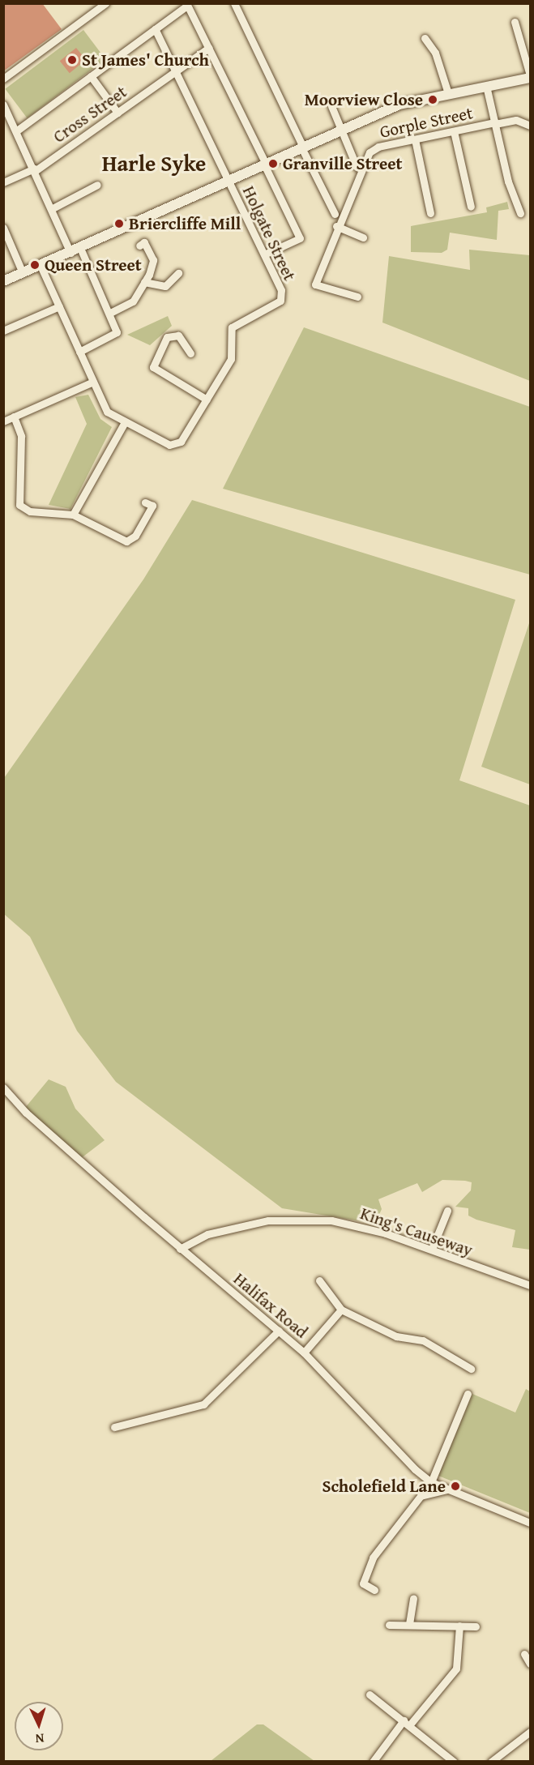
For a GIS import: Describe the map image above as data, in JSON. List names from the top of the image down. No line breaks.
{"streets":{"street":["Cross Street","Gorple Street","Holgate Street","King's Causeway","Halifax Road"]},"crossings":[["Cross Street","Holgate Street"],["King's Causeway","Halifax Road"]],"districts":["Harle Syke"],"places":["St James' Church","Moorview Close","Granville Street","Briercliffe Mill","Queen Street","Scholefield Lane"],"north":"bottom"}
